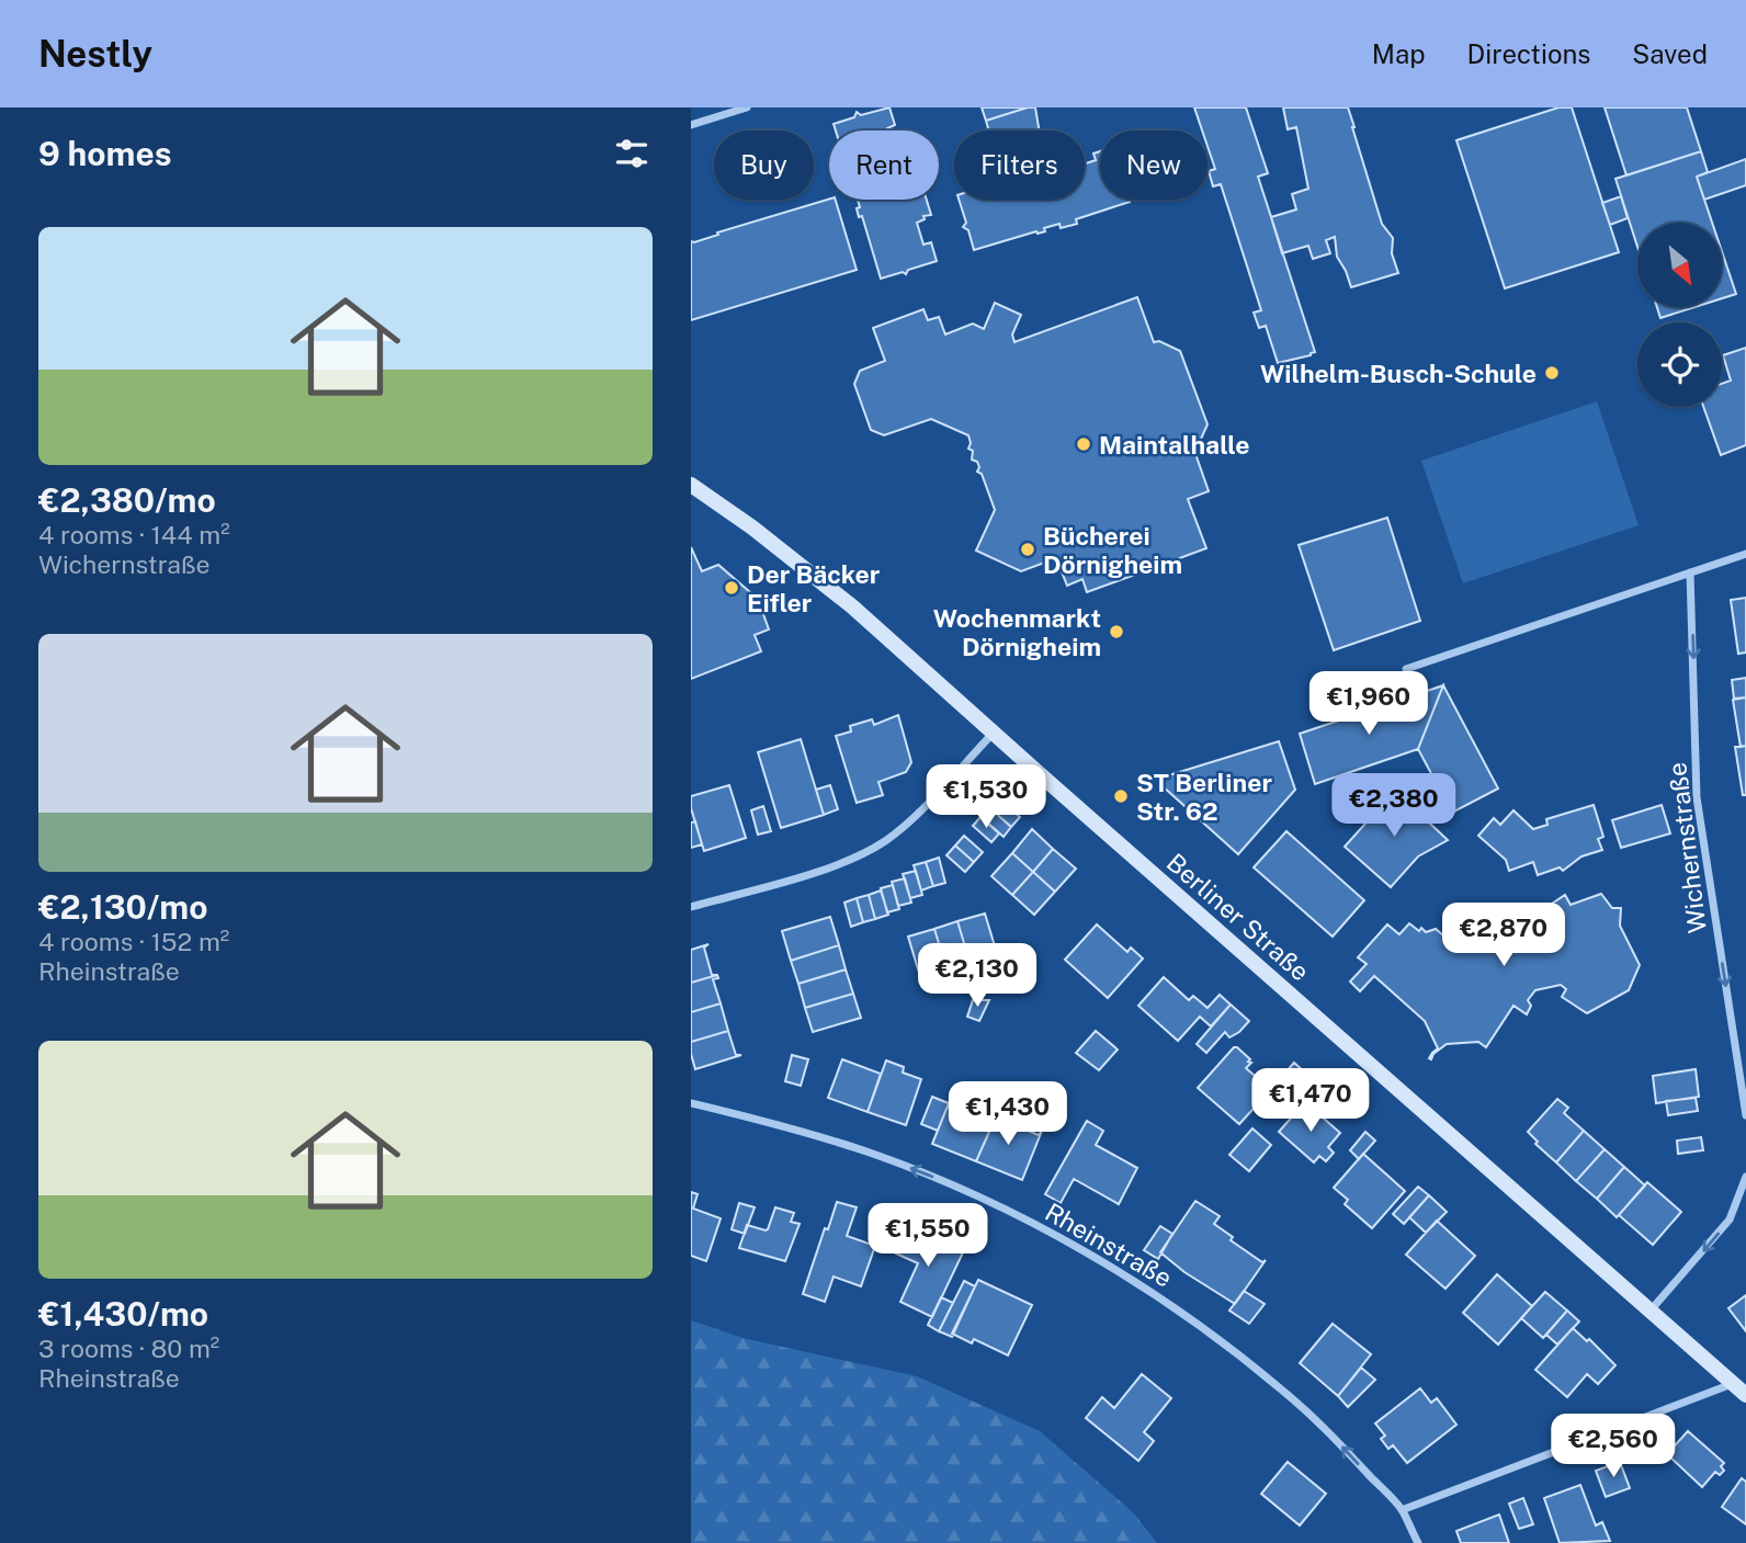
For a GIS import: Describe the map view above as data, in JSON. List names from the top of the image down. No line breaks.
{"streets":{"street":["Wichernstraße","Berliner Straße","Rheinstraße"]},"one_way":["Wichernstraße","Rheinstraße"],"places":["Wilhelm-Busch-Schule","Maintalhalle","Bücherei Dörnigheim","Der Bäcker Eifler","Wochenmarkt Dörnigheim","ST Berliner Str. 62"],"north":"bottom right","page":{"header":"Nestly","nav":["Map","Directions","Saved"],"heading":"9 homes","chip":["Buy","Rent","Filters","New"],"list":[{"name":"€2,380/mo","note":"4 rooms · 144 m² · Wichernstraße"},{"name":"€2,130/mo","note":"4 rooms · 152 m² · Rheinstraße"},{"name":"€1,430/mo","note":"3 rooms · 80 m² · Rheinstraße"}],"price":["€1,960","€1,530","€2,380","€2,870","€2,130","€1,470","€1,430","€1,550","€2,560"]}}
